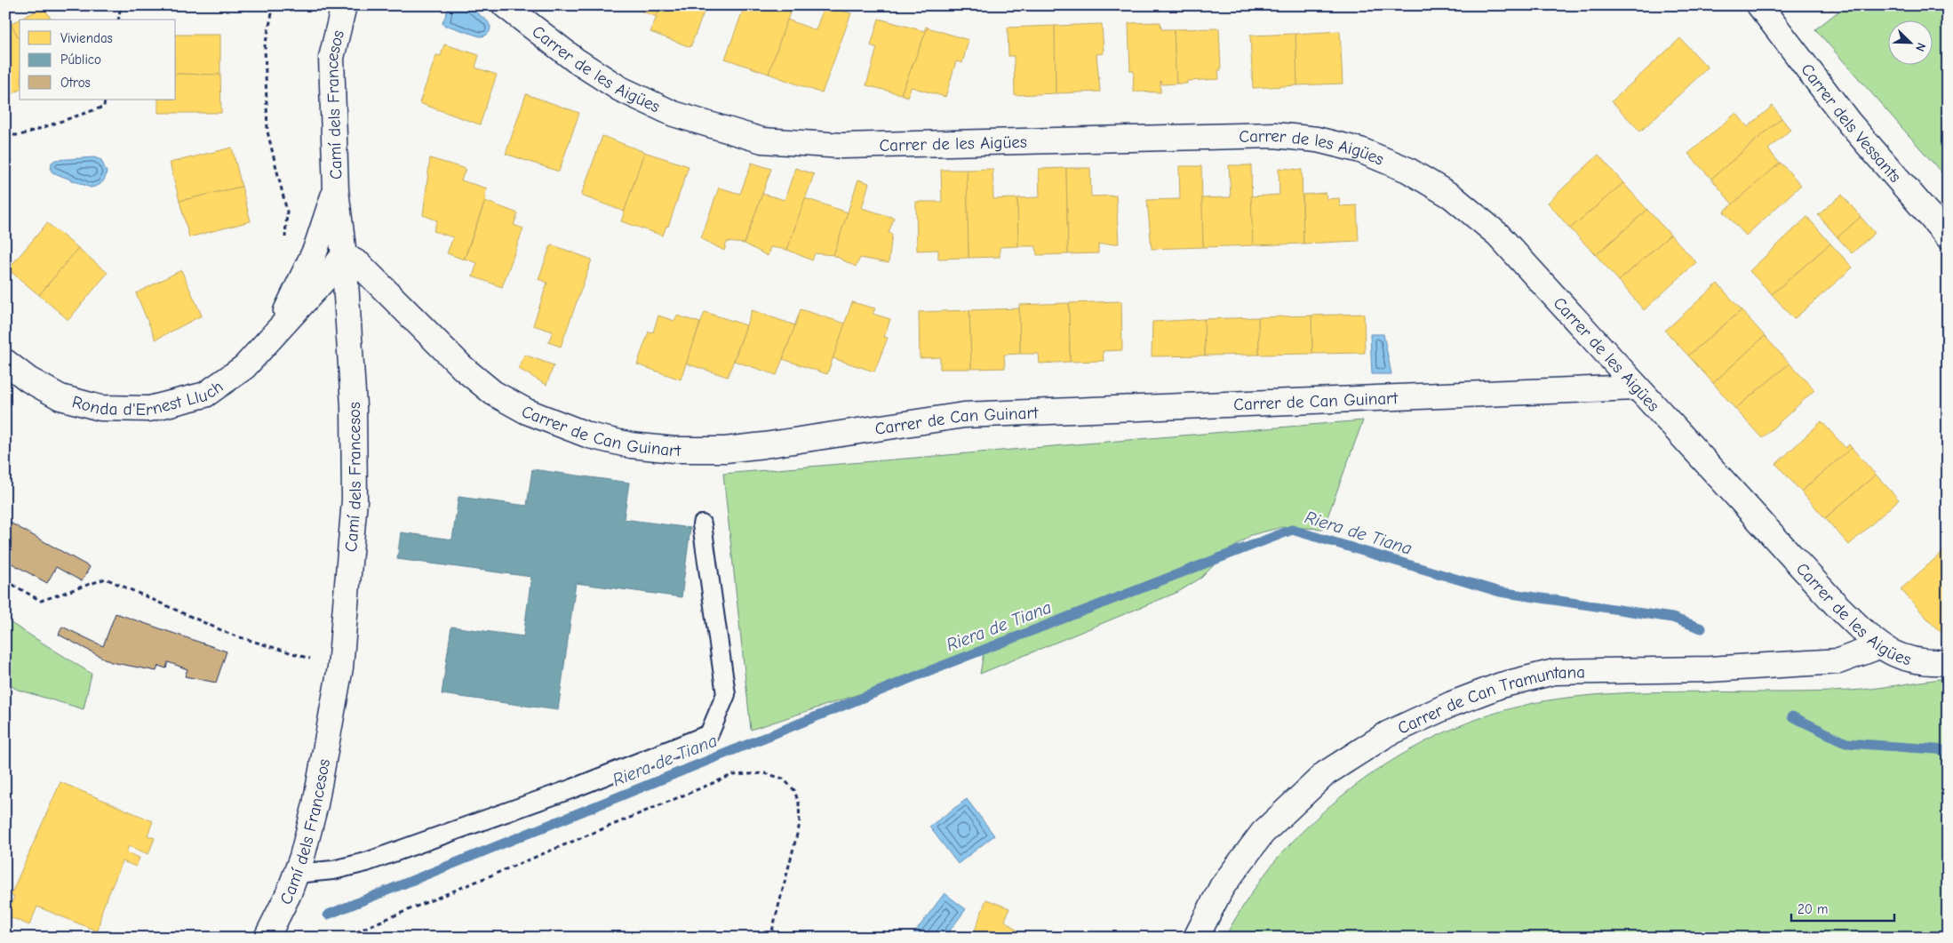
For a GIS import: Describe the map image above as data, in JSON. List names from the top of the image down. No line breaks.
{"streets":{"street":["Carrer de les Aigües","Camí dels Francesos","Carrer dels Vessants","Ronda d'Ernest Lluch","Carrer de Can Guinart","Carrer de Can Tramuntana"]},"crossings":[["Carrer de les Aigües","Carrer de Can Guinart"],["Carrer de les Aigües","Carrer de Can Tramuntana"],["Camí dels Francesos","Ronda d'Ernest Lluch"],["Camí dels Francesos","Carrer de Can Guinart"],["Ronda d'Ernest Lluch","Carrer de Can Guinart"]],"water":["Riera de Tiana"],"legend":["Viviendas","Público","Otros"],"scale_bar":"20 m","north":"bottom right"}
